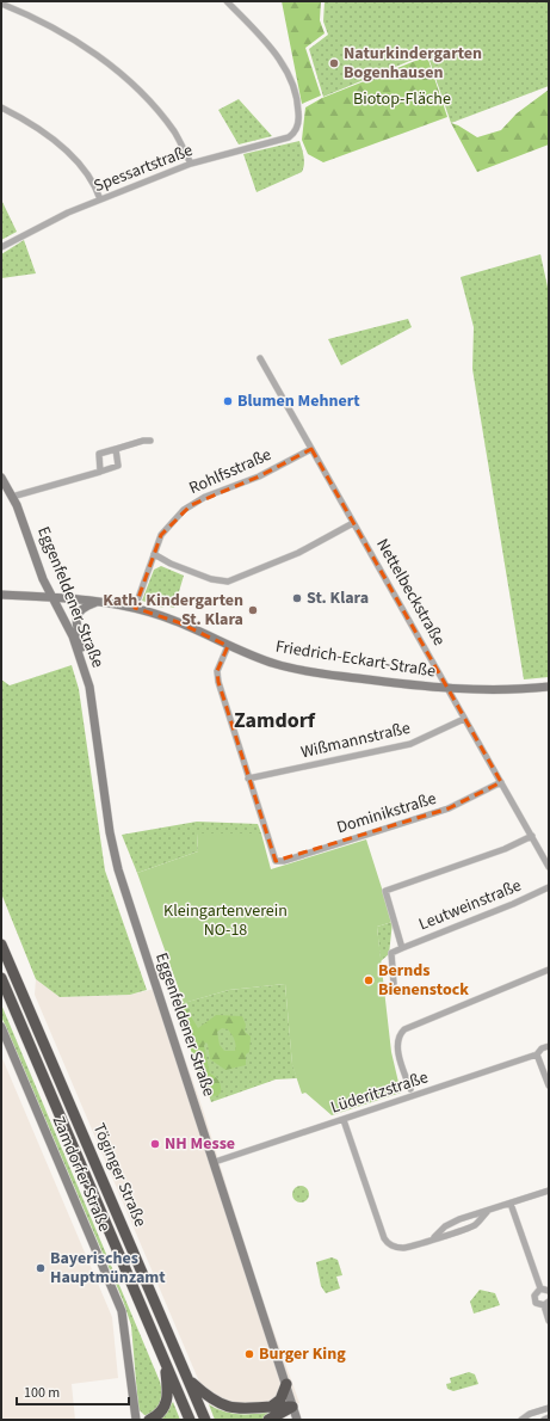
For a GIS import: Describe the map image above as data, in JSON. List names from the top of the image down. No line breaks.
{"streets":{"highway":["Töginger Straße"],"street":["Spessartstraße","Rohlfsstraße","Nettelbeckstraße","Eggenfeldener Straße","Friedrich-Eckart-Straße","Wißmannstraße","Dominikstraße","Leutweinstraße","Lüderitzstraße","Zamdorfer Straße"]},"crossings":[["Rohlfsstraße","Nettelbeckstraße"],["Rohlfsstraße","Friedrich-Eckart-Straße"],["Nettelbeckstraße","Friedrich-Eckart-Straße"],["Nettelbeckstraße","Wißmannstraße"],["Nettelbeckstraße","Dominikstraße"],["Eggenfeldener Straße","Friedrich-Eckart-Straße"],["Eggenfeldener Straße","Lüderitzstraße"],["Wißmannstraße","Dominikstraße"]],"districts":["Zamdorf"],"parks":["Biotop-Fläche","Kleingartenverein NO-18"],"places":["Naturkindergarten Bogenhausen","Blumen Mehnert","St. Klara","Kath. Kindergarten St. Klara","Bernds Bienenstock","NH Messe","Bayerisches Hauptmünzamt","Burger King"],"scale_bar":"100 m"}
